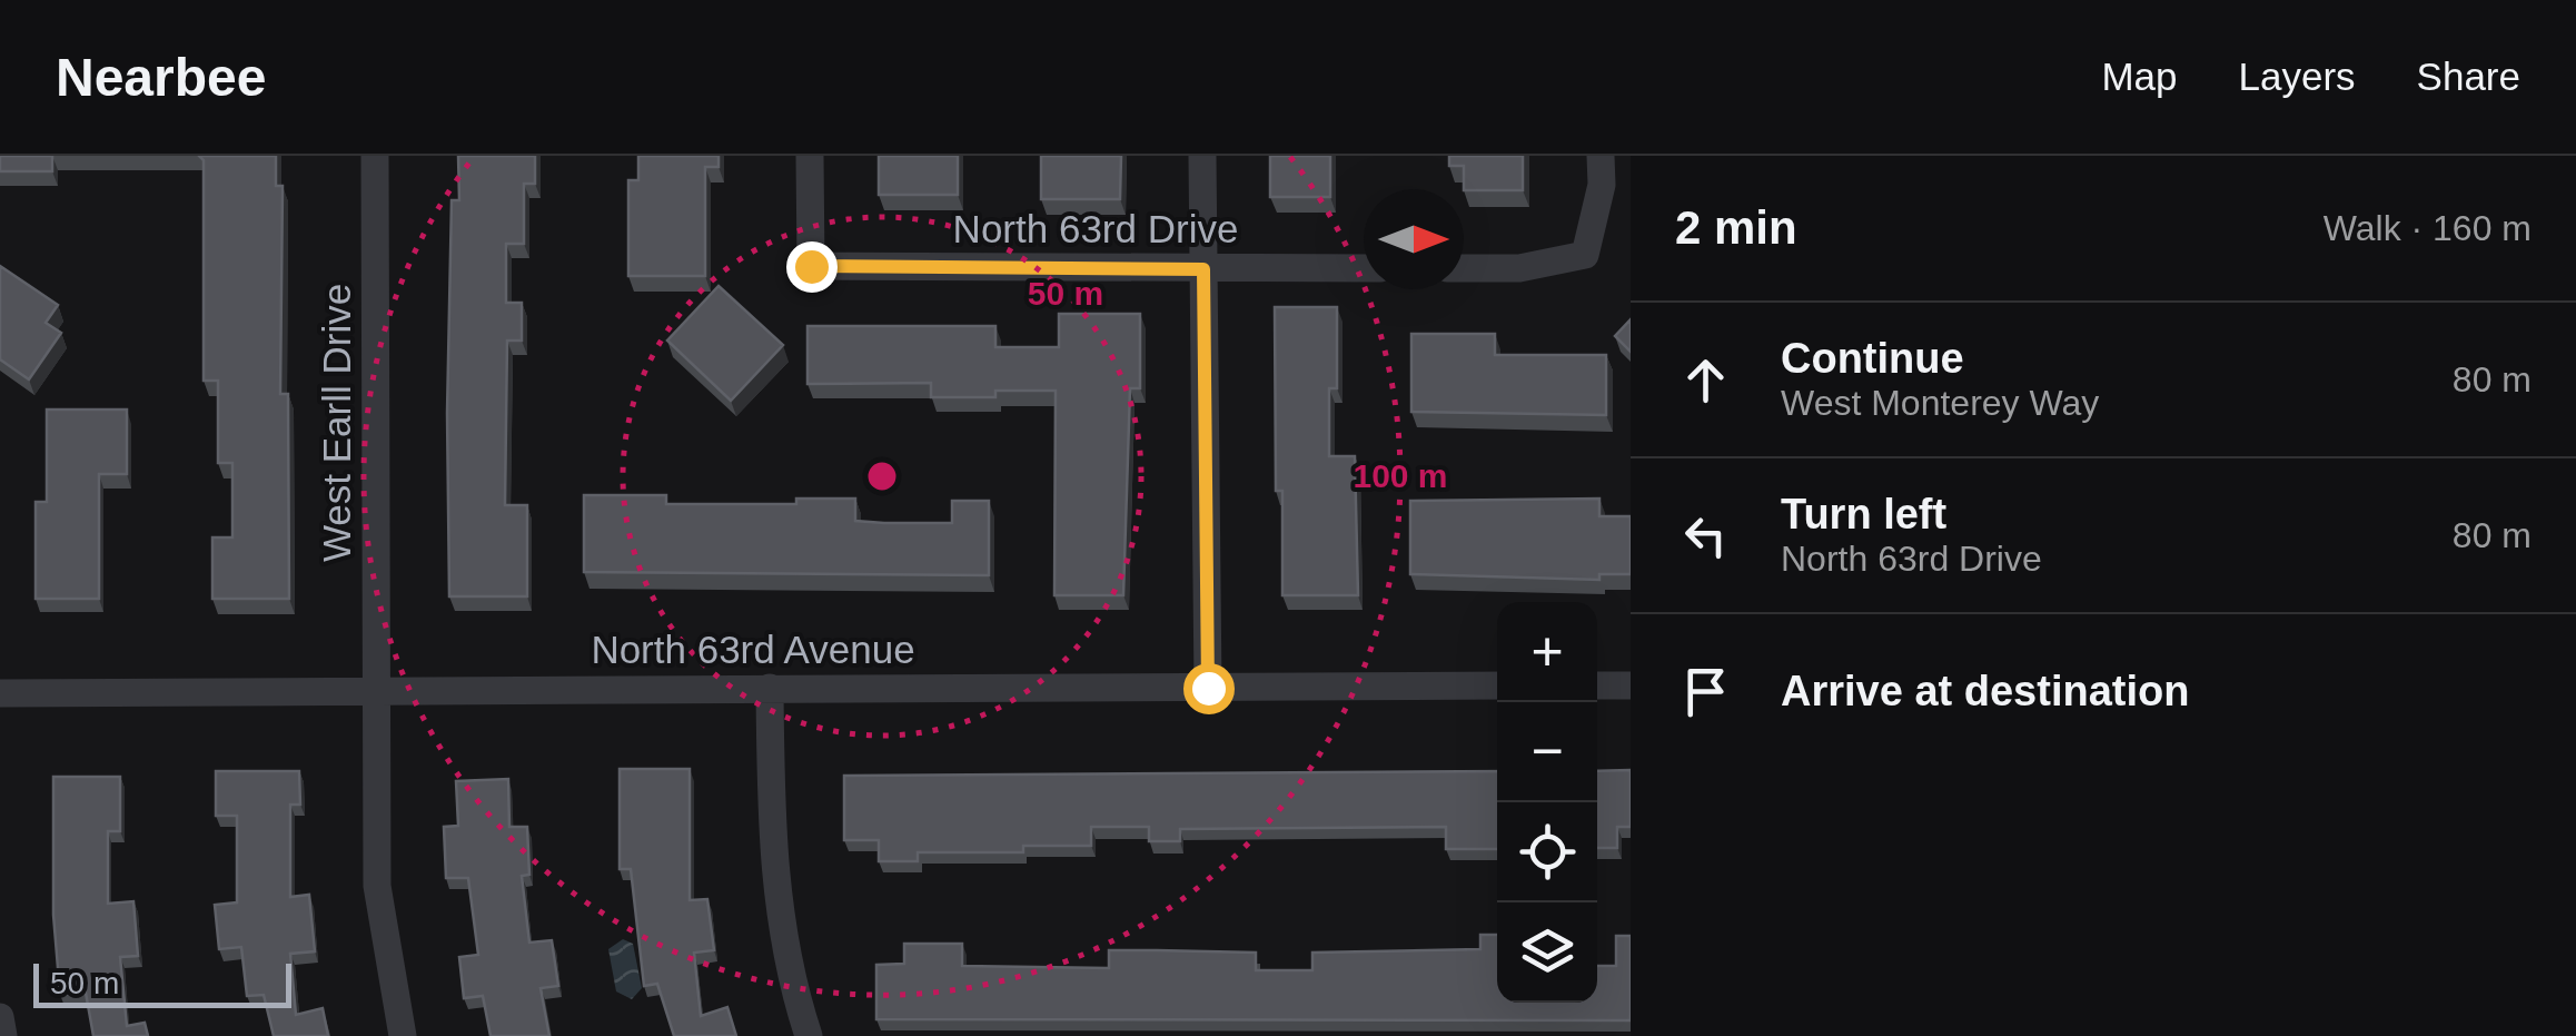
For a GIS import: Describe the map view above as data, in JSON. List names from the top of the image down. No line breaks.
{"streets":{"street":["North 63rd Drive","West Earll Drive","North 63rd Avenue"]},"crossings":[["West Earll Drive","North 63rd Avenue"]],"scale_bar":"50 m","north":"right","page":{"header":"Nearbee","nav":["Map","Layers","Share"],"heading":["2 min","Walk · 160 m"],"list":[["Continue","West Monterey Way","80 m"],["Turn left","North 63rd Drive","80 m"],"Arrive at destination"],"map_buttons":["+","−"],"scale":"50 m"},"rings":["50 m","100 m"]}
